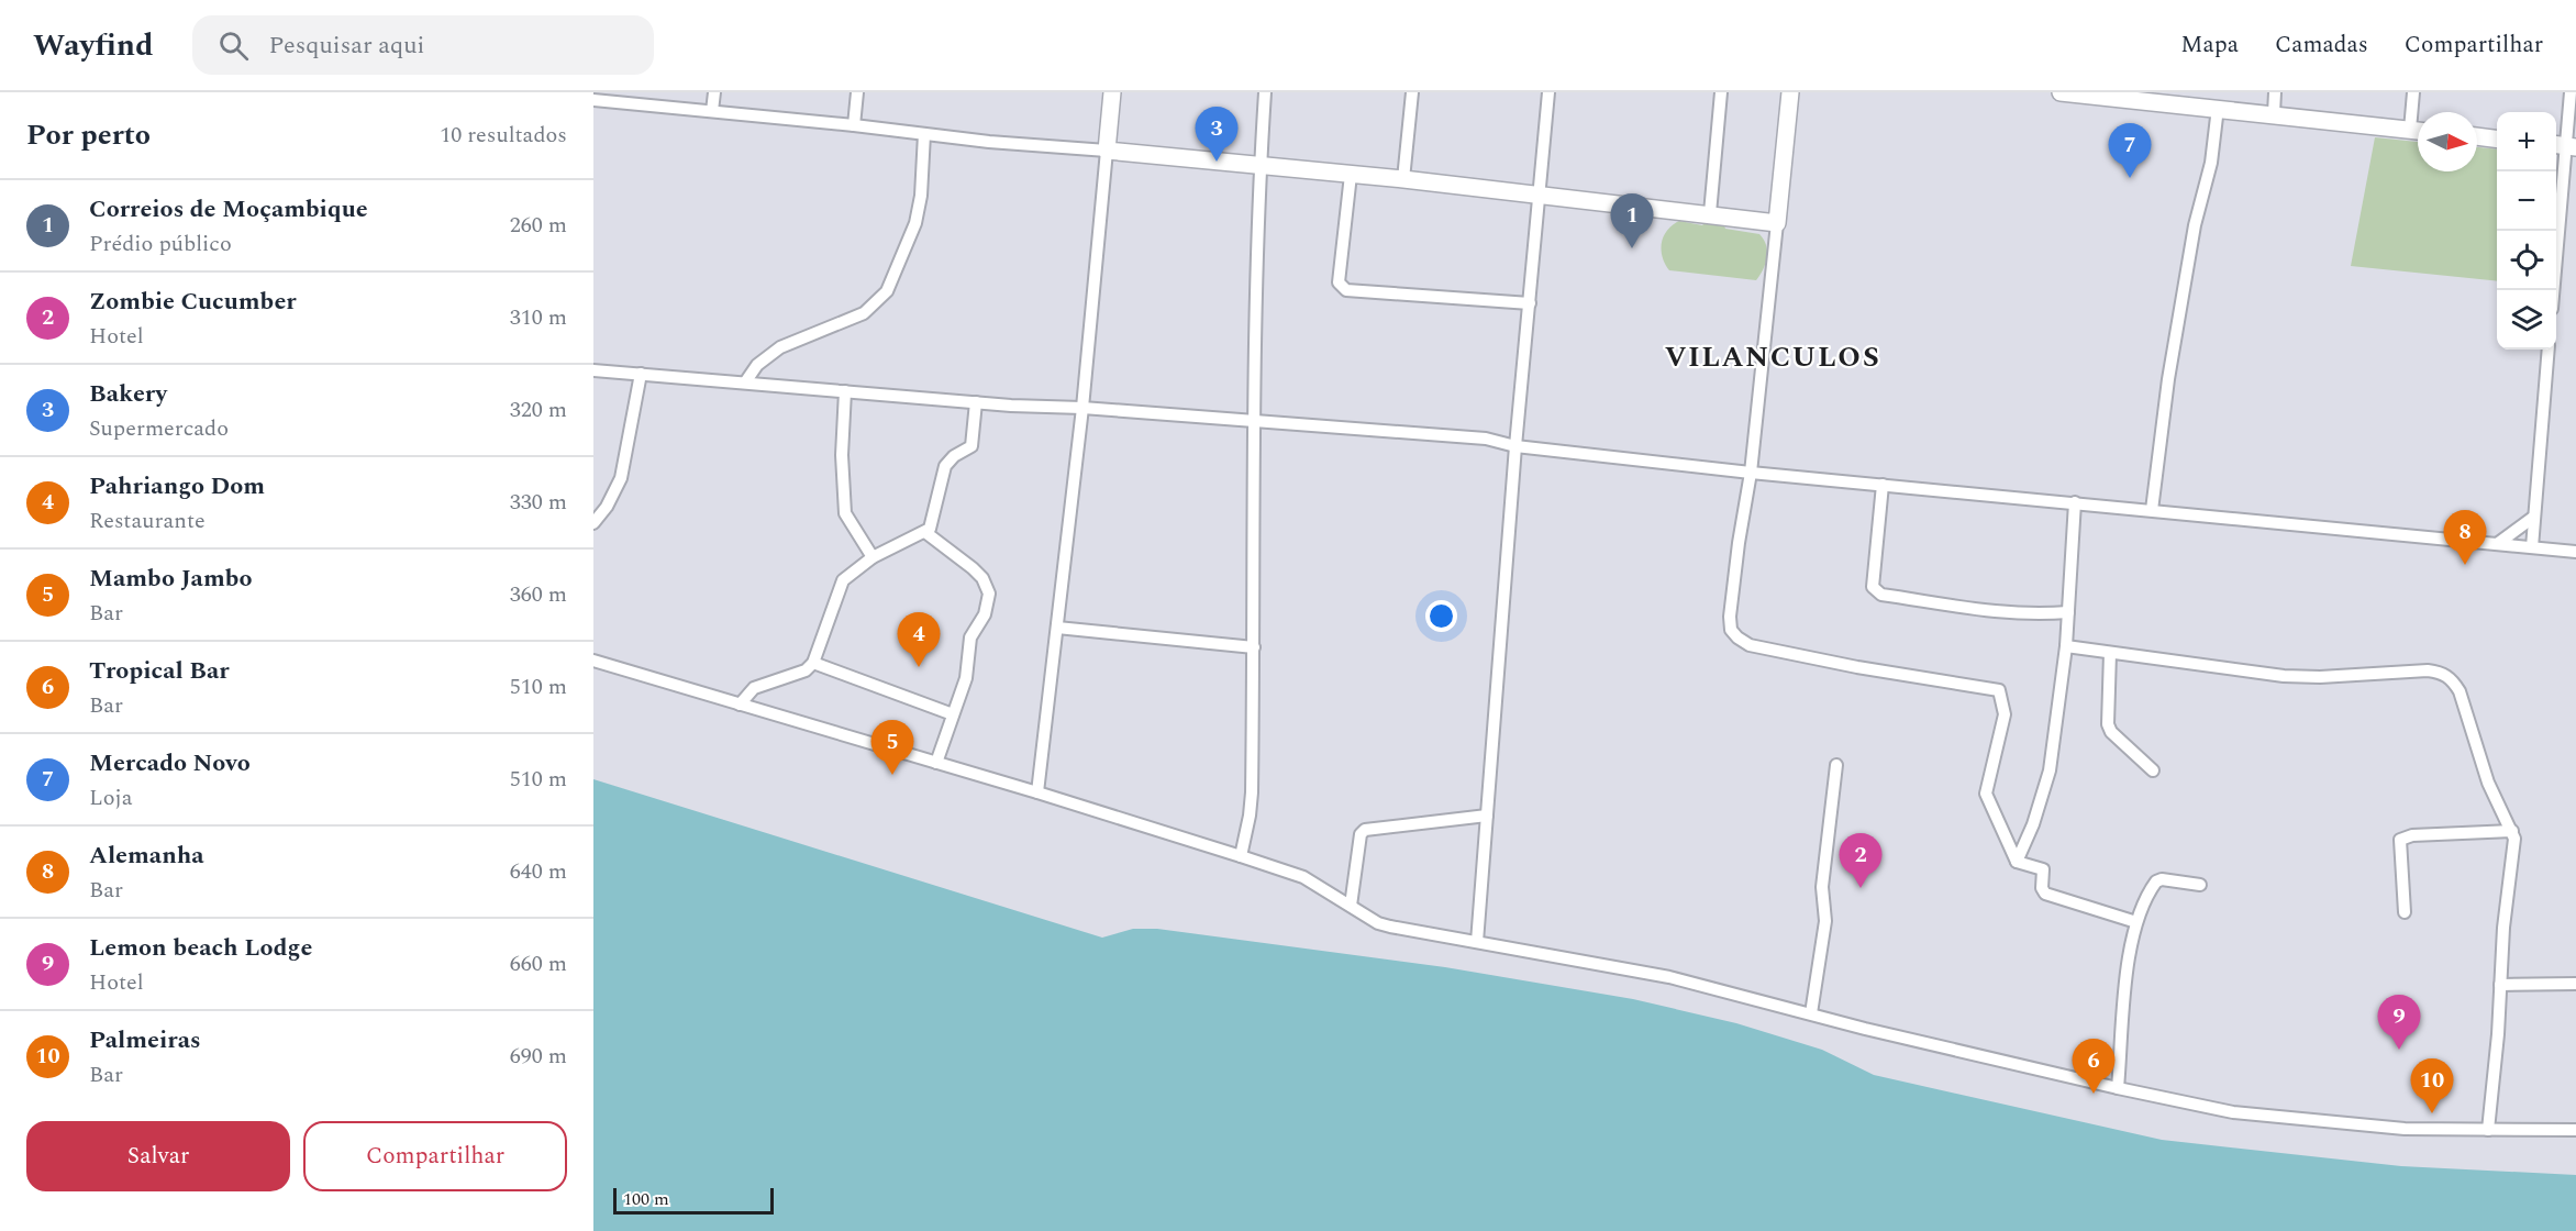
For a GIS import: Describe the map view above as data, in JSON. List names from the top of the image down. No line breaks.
{"districts":["VILANCULOS"],"scale_bar":"100 m","north":"right","page":{"header":"Wayfind","search":"Pesquisar aqui","nav":["Mapa","Camadas","Compartilhar"],"heading":["Por perto","10 resultados"],"pins":["3","7","1","8","4","5","2","9","6","10"],"map_buttons":["+","−"],"list":[{"mark":"1","name":"Correios de Moçambique","note":"Prédio público","value":"260 m"},{"mark":"2","name":"Zombie Cucumber","note":"Hotel","value":"310 m"},{"mark":"3","name":"Bakery","note":"Supermercado","value":"320 m"},{"mark":"4","name":"Pahriango Dom","note":"Restaurante","value":"330 m"},{"mark":"5","name":"Mambo Jambo","note":"Bar","value":"360 m"},{"mark":"6","name":"Tropical Bar","note":"Bar","value":"510 m"},{"mark":"7","name":"Mercado Novo","note":"Loja","value":"510 m"},{"mark":"8","name":"Alemanha","note":"Bar","value":"640 m"},{"mark":"9","name":"Lemon beach Lodge","note":"Hotel","value":"660 m"},{"mark":"10","name":"Palmeiras","note":"Bar","value":"690 m"}],"buttons":["Salvar","Compartilhar"],"scale":"100 m"}}
